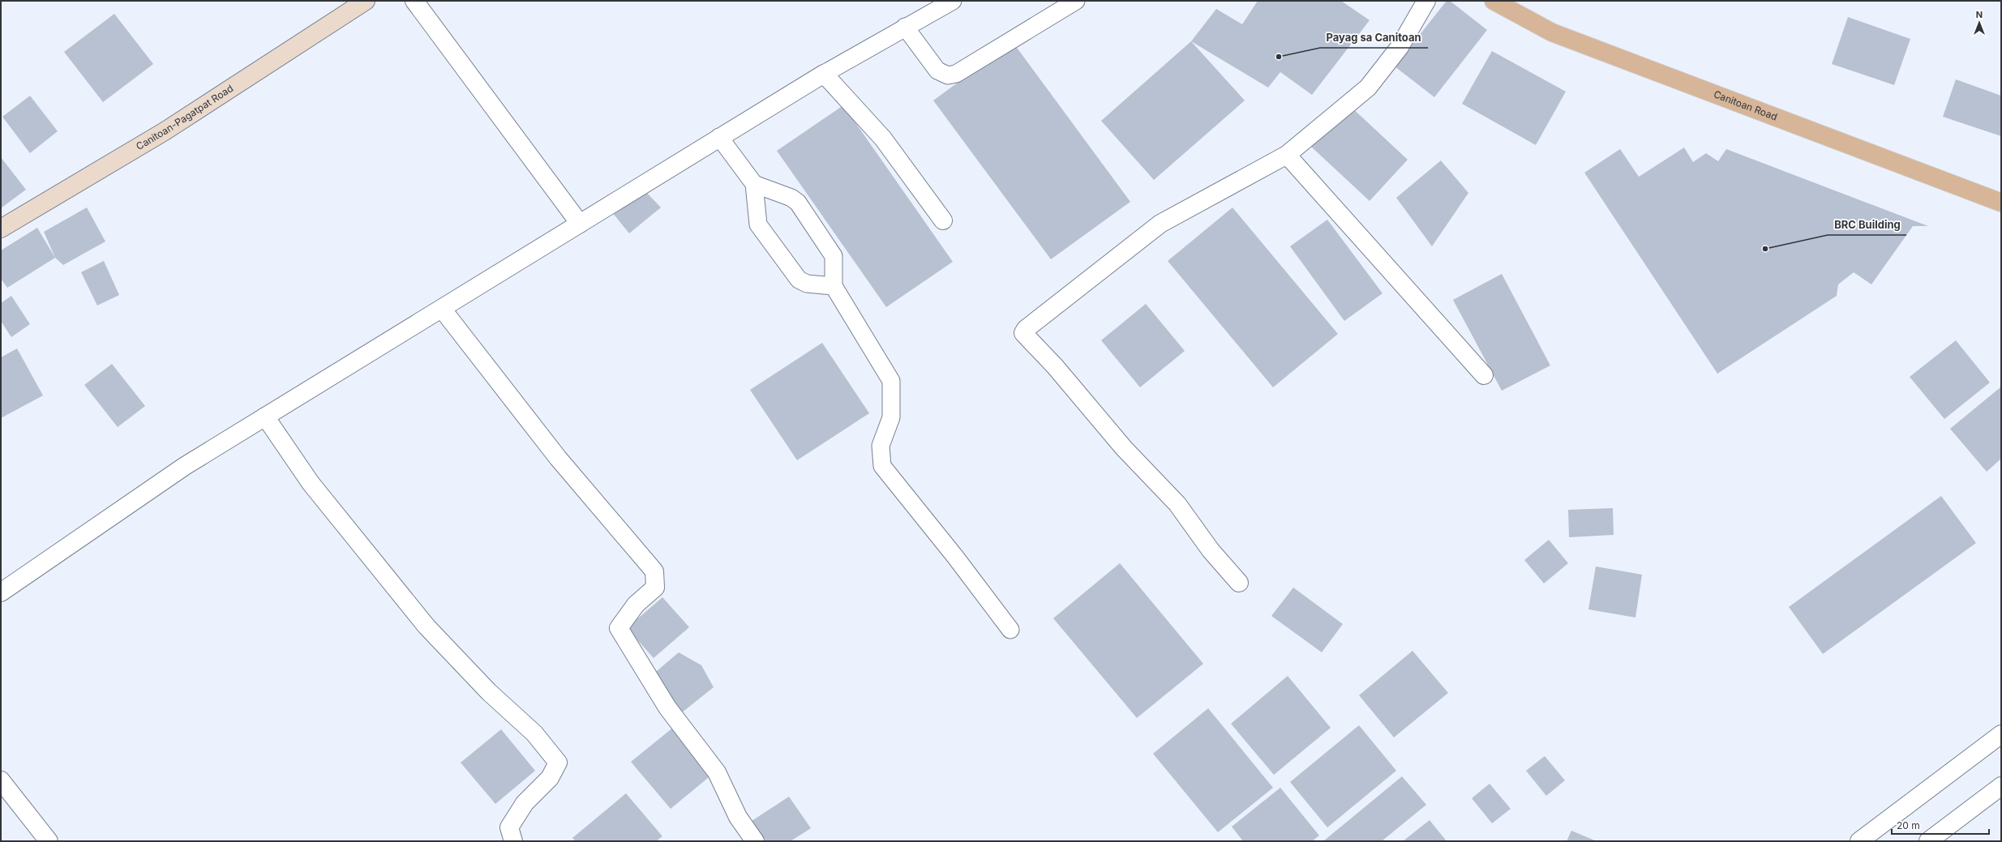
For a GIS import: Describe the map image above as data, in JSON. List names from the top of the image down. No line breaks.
{"streets":{"main road":["Canitoan Road"],"street":["Canitoan-Pagatpat Road"]},"places":["Payag sa Canitoan","BRC Building"],"scale_bar":"20 m","north":"top"}
